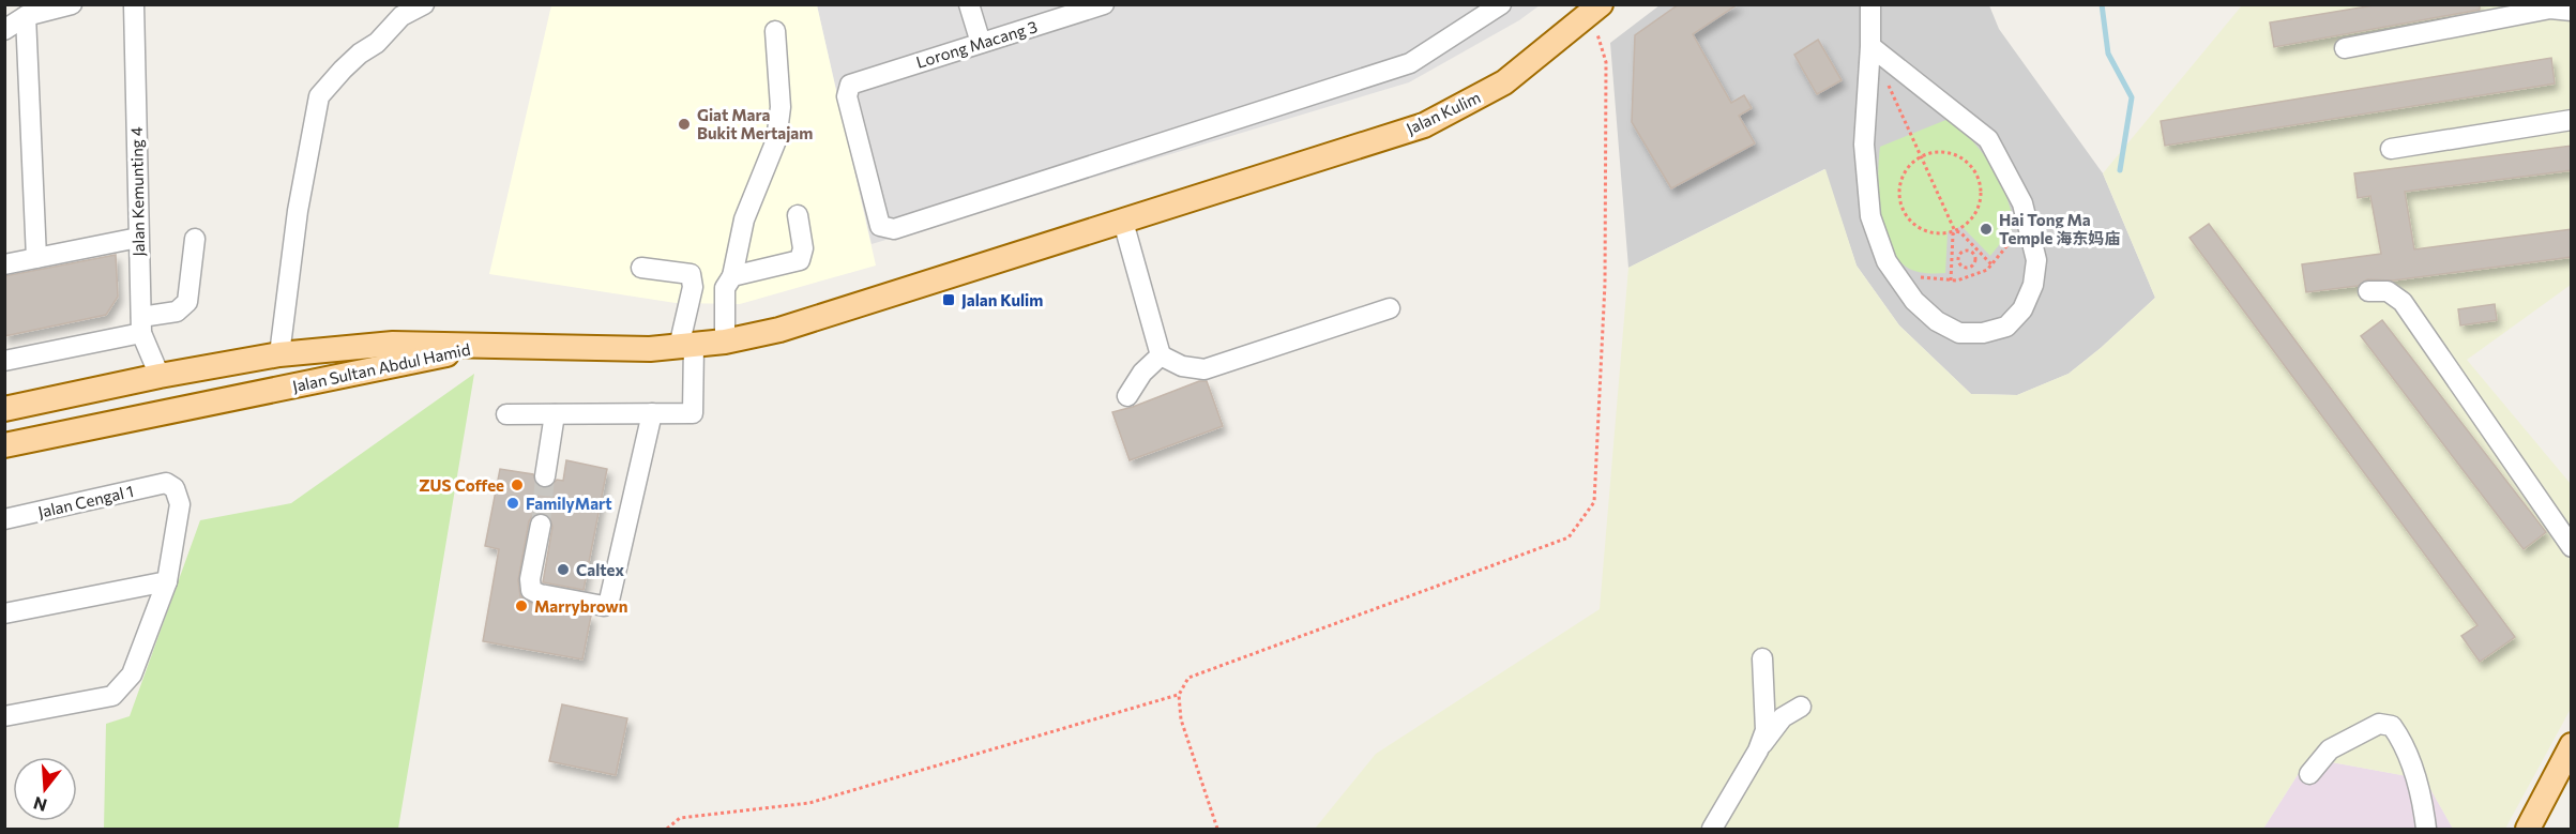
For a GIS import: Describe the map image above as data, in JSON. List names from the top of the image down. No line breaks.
{"streets":{"main road":["Jalan Kulim","Jalan Sultan Abdul Hamid"],"street":["Lorong Macang 3","Jalan Kemunting 4","Jalan Cengal 1"]},"crossings":[["Jalan Kulim","Jalan Sultan Abdul Hamid"],["Jalan Kemunting 4","Jalan Sultan Abdul Hamid"]],"places":{"other":["Giat Mara Bukit Mertajam","Hai Tong Ma Temple 海东妈庙","ZUS Coffee","FamilyMart","Caltex","Marrybrown"],"transit":["Jalan Kulim"]},"north":"bottom"}
